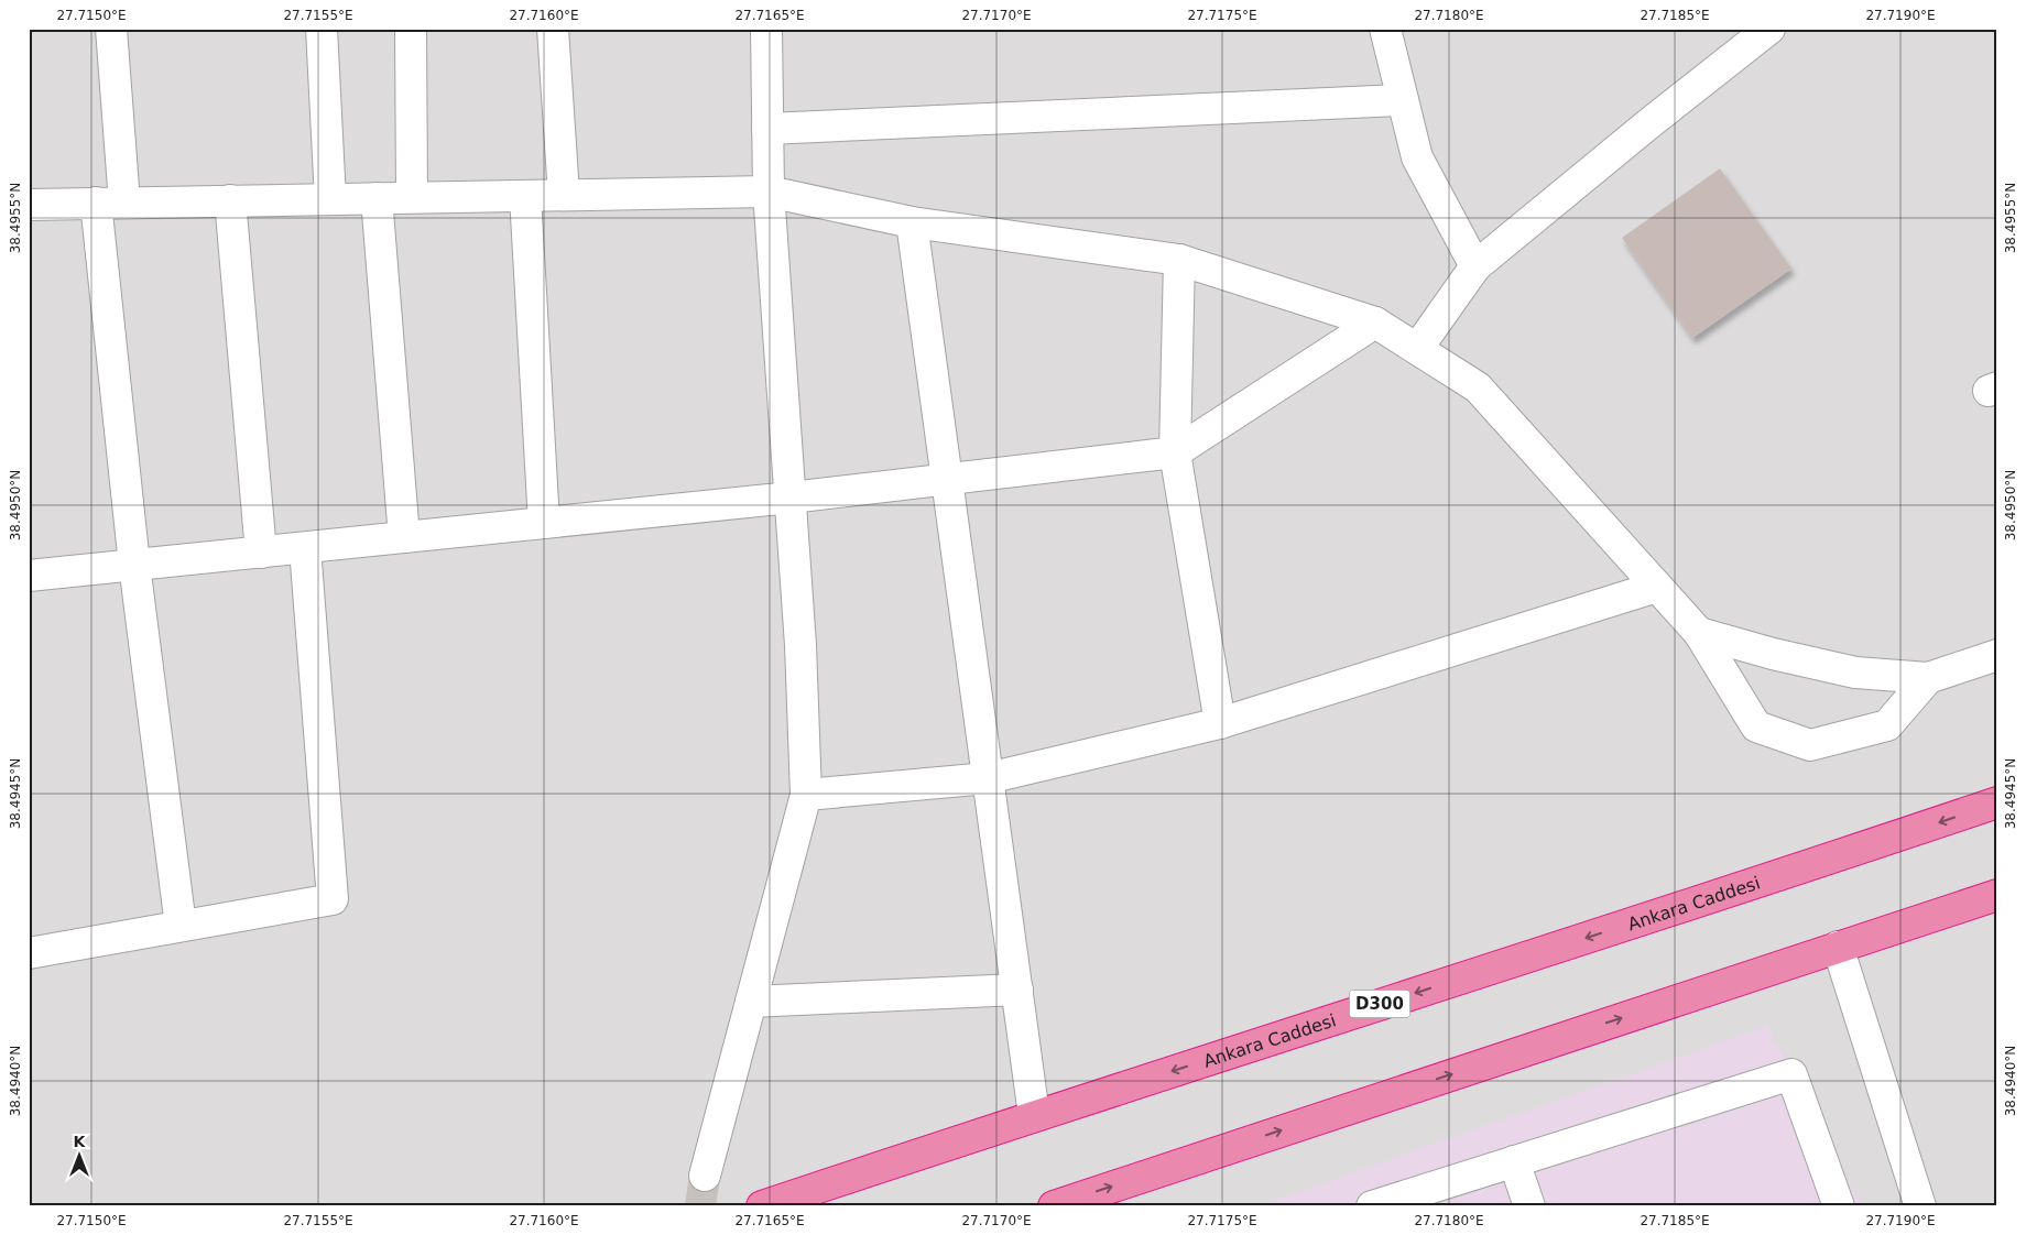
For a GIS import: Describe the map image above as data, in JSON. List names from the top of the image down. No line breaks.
{"streets":{"highway":["Ankara Caddesi","D300"]},"north":"top","coordinates":["27.7150°E","27.7155°E","27.7160°E","27.7165°E","27.7170°E","27.7175°E","27.7180°E","27.7185°E","27.7190°E","38.4955°N","38.4950°N","38.4945°N","38.4940°N"]}
